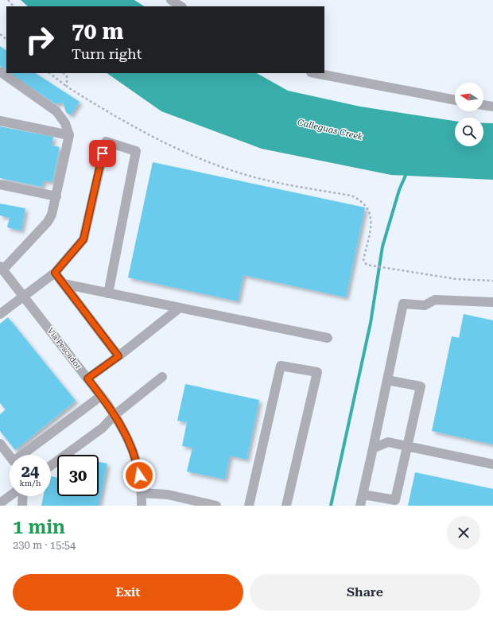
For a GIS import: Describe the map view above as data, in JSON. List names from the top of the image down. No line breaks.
{"streets":{"street":["Via Pescador"]},"water":["Calleguas Creek"],"north":"left","page":{"turn":["70 m","Turn right"],"speed":"24 km/h","limit":"30","heading":["1 min","230 m · 15:54"],"buttons":["Exit","Share"]}}
